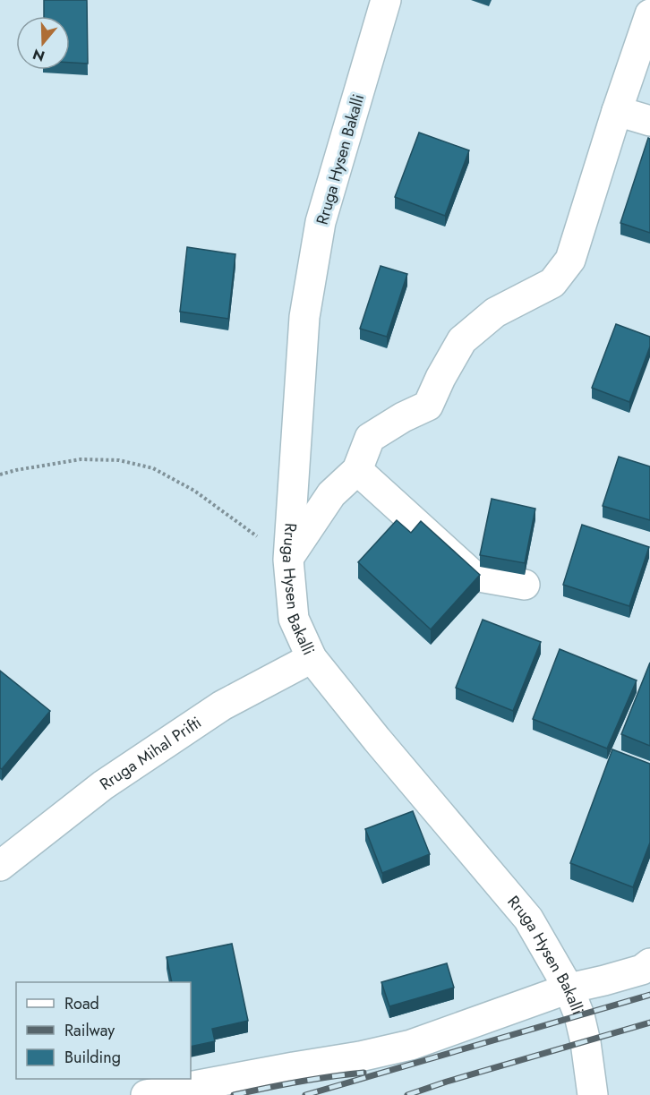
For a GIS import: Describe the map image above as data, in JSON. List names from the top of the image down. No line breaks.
{"streets":{"street":["Rruga Hysen Bakalli","Rruga Mihal Prifti"]},"crossings":[["Rruga Hysen Bakalli","Rruga Mihal Prifti"]],"legend":["Road","Railway","Building"],"north":"bottom"}
